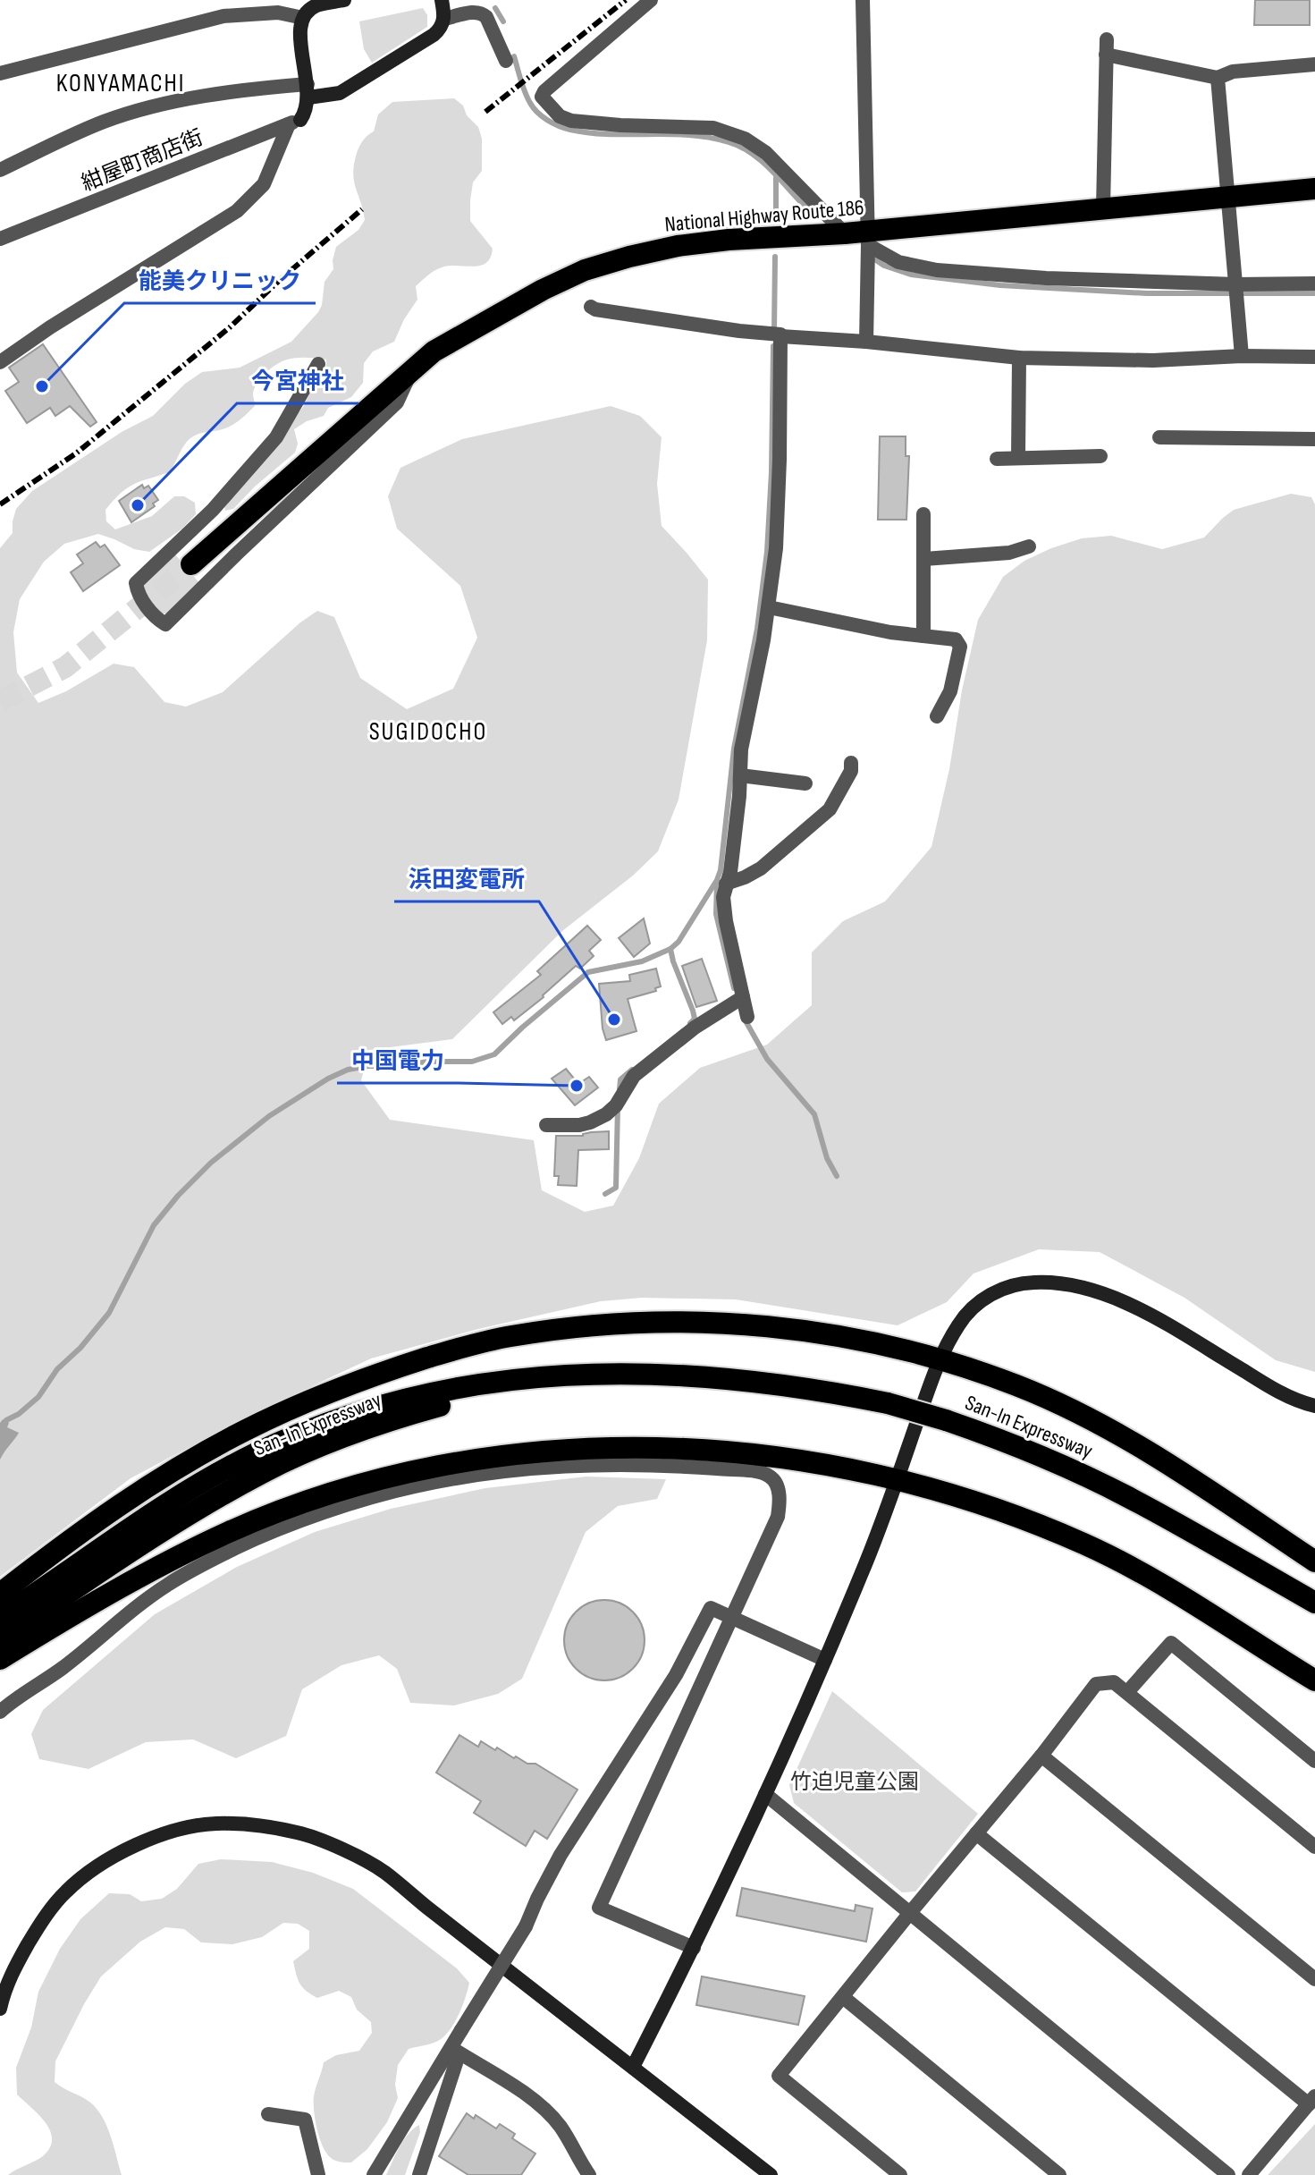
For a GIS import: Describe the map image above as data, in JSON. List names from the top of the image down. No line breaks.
{"streets":{"highway":["National Highway Route 186","San-In Expressway"],"street":["紺屋町商店街"]},"districts":["KONYAMACHI","SUGIDOCHO"],"parks":["竹迫児童公園"],"places":["能美クリニック","今宮神社","浜田変電所","中国電力"]}
